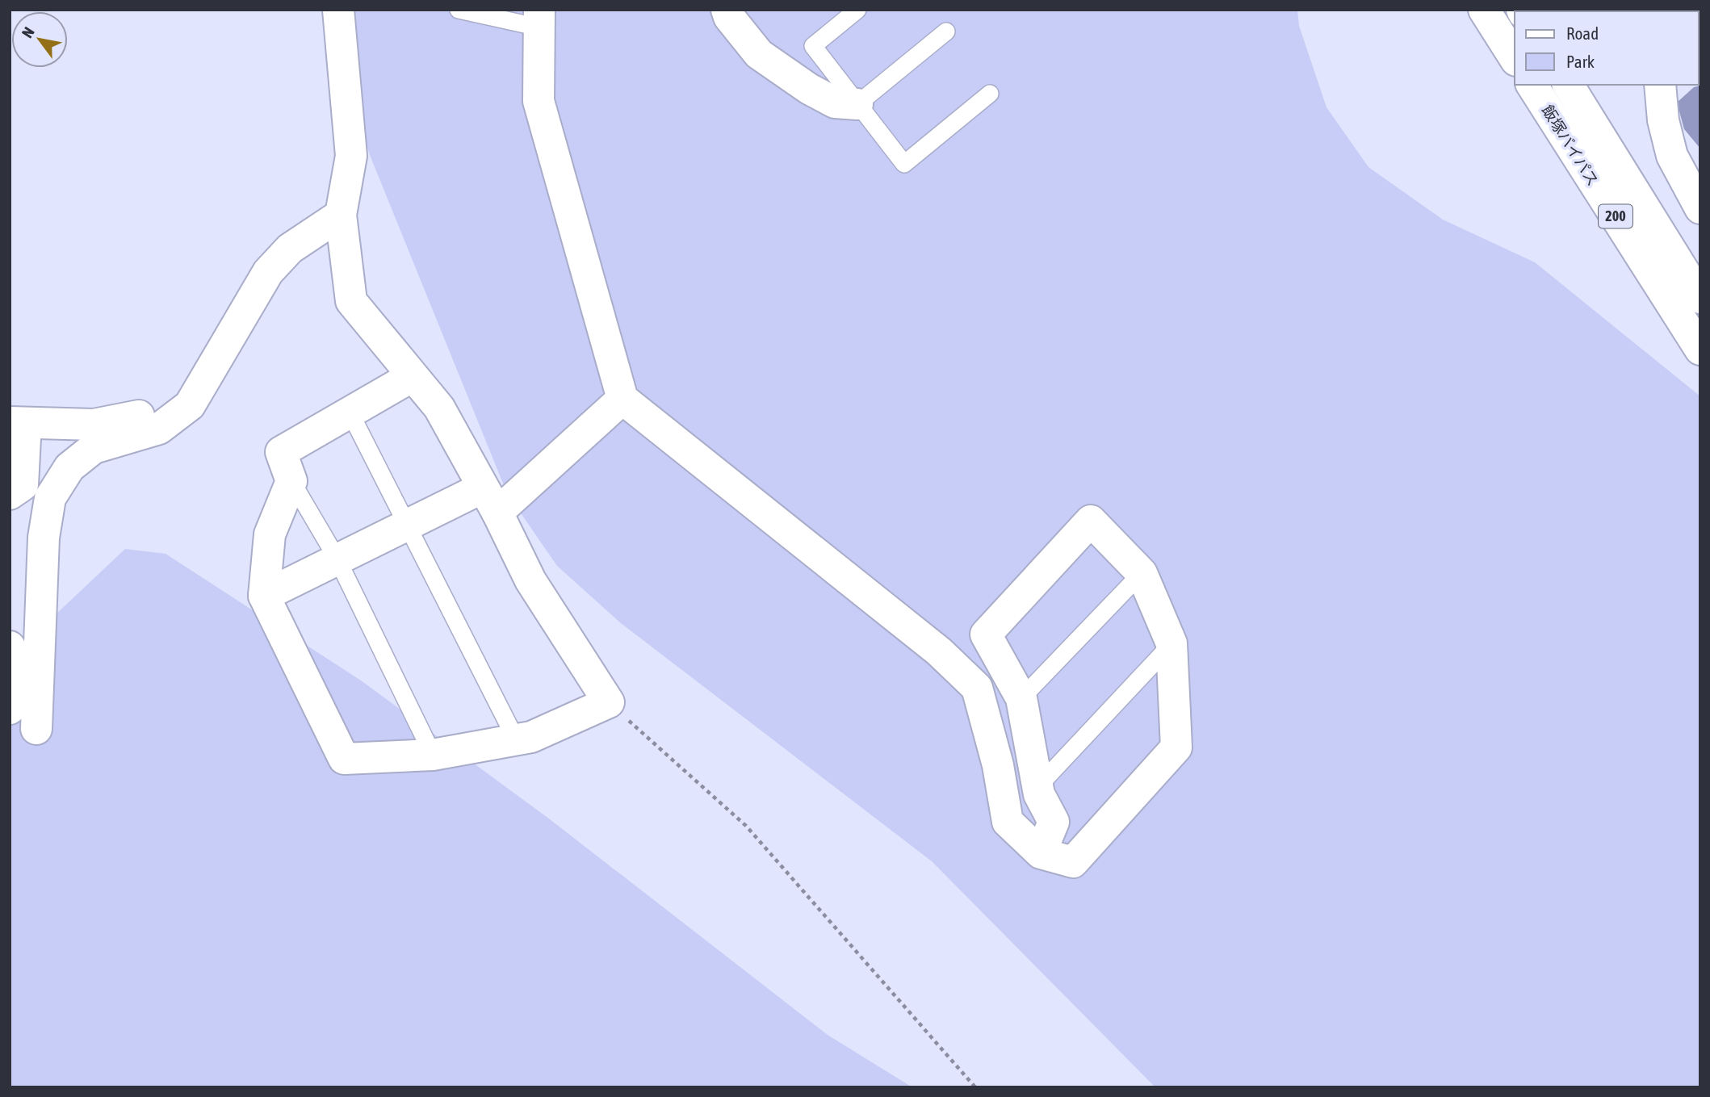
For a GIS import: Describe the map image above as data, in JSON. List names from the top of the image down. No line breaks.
{"streets":{"main road":["飯塚バイパス","200"]},"legend":["Road","Park"],"north":"top left"}
